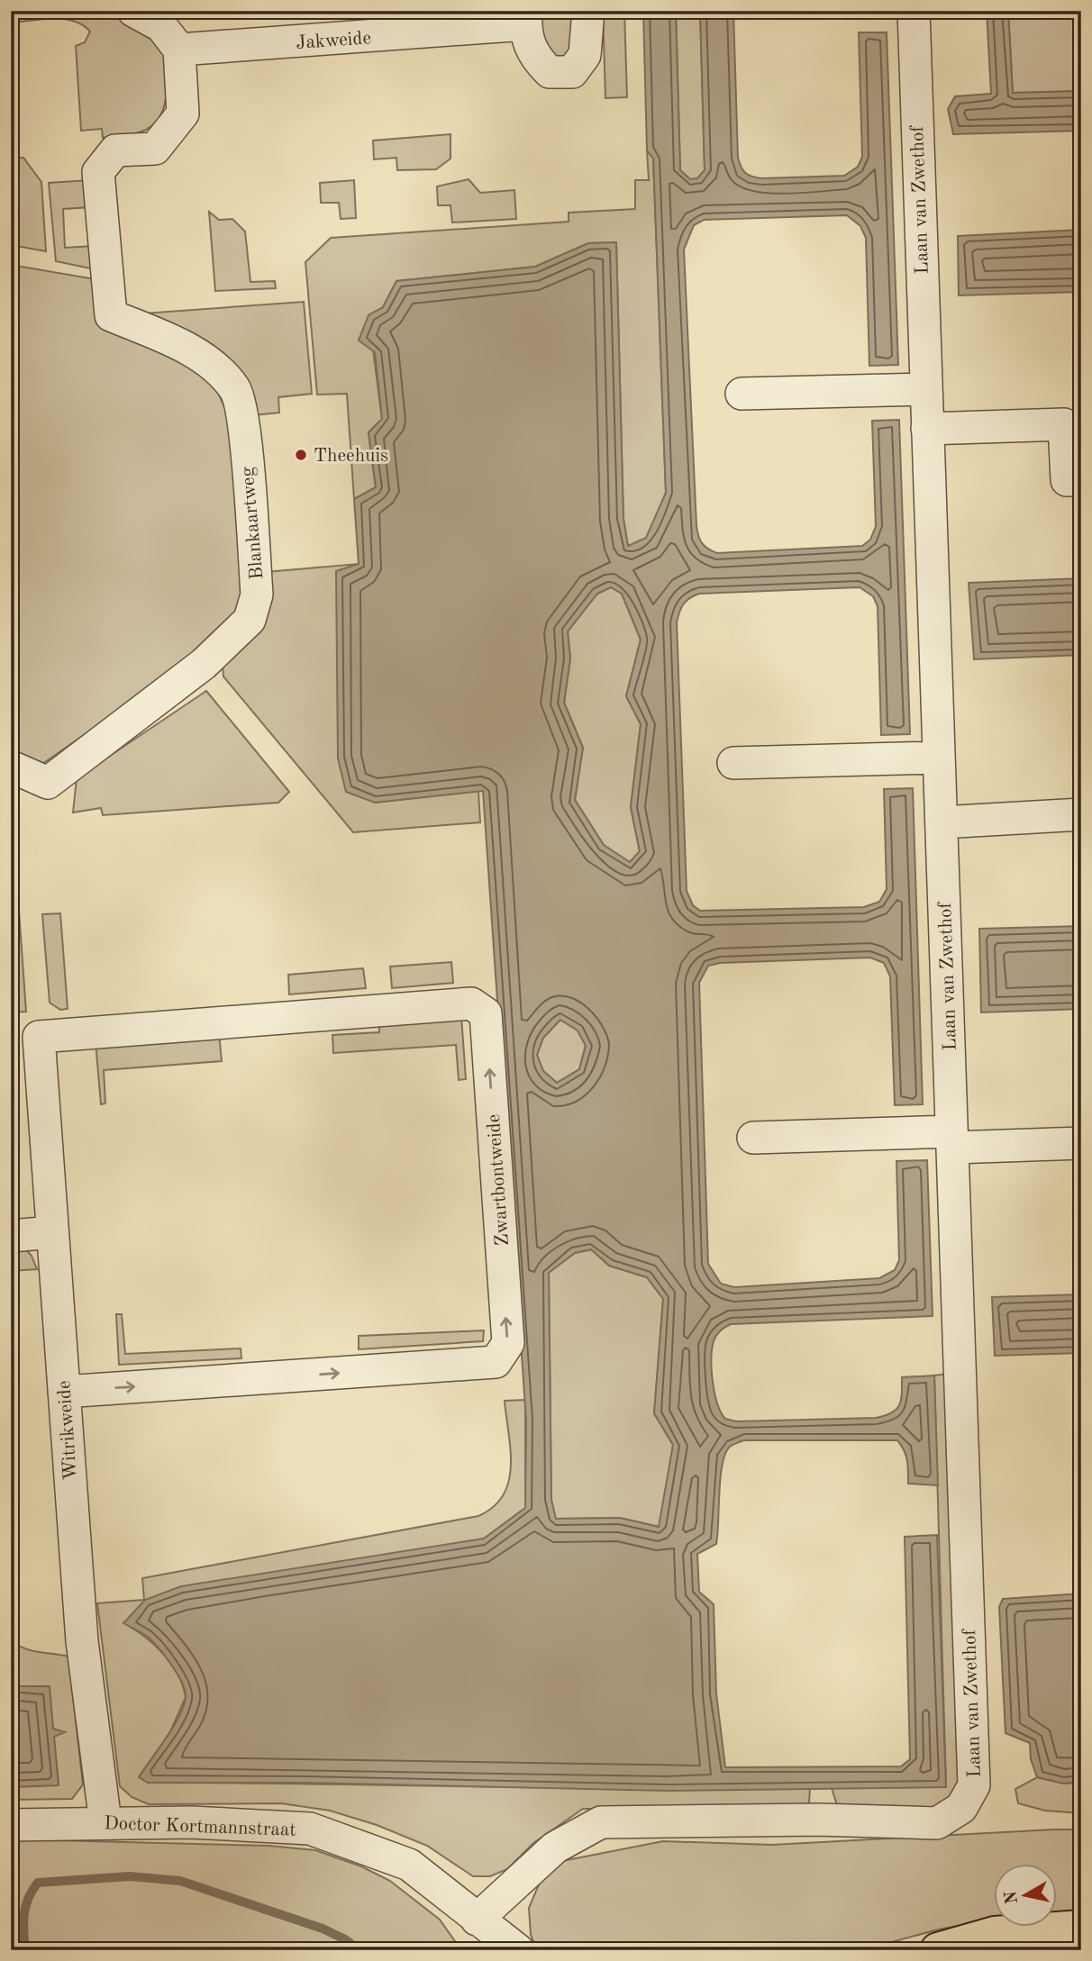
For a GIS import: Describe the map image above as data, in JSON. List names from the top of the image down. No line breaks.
{"streets":{"street":["Jakweide","Laan van Zwethof","Blankaartweg","Zwartbontweide","Witrikweide","Doctor Kortmannstraat"]},"crossings":[["Jakweide","Blankaartweg"],["Laan van Zwethof","Doctor Kortmannstraat"],["Zwartbontweide","Witrikweide"],["Witrikweide","Doctor Kortmannstraat"]],"places":["Theehuis"],"north":"left"}
